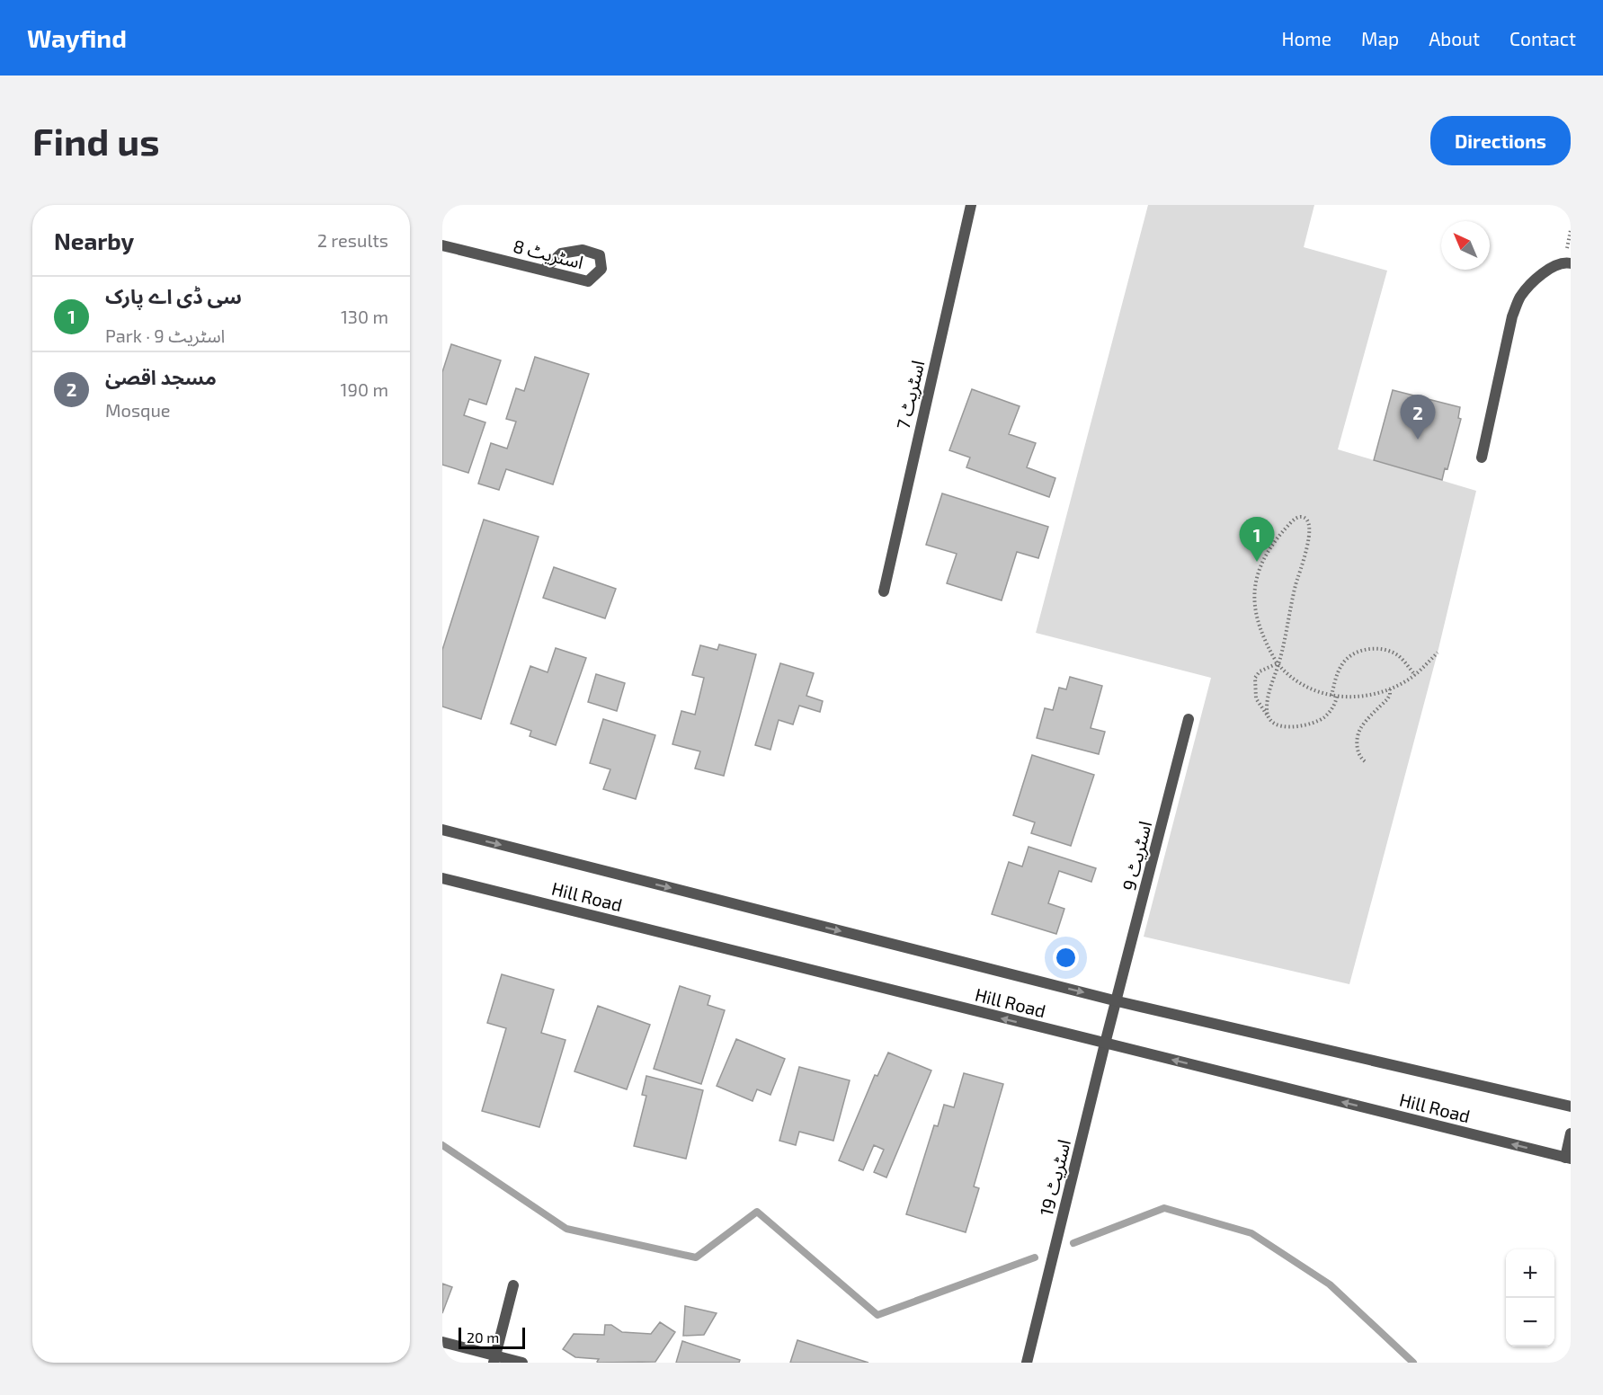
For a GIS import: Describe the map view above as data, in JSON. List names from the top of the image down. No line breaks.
{"streets":{"street":["اسٹریٹ 8","اسٹریٹ 7","اسٹریٹ 9","Hill Road","اسٹریٹ 19"]},"crossings":[["اسٹریٹ 9","Hill Road"],["اسٹریٹ 9","اسٹریٹ 19"],["Hill Road","اسٹریٹ 19"]],"scale_bar":"20 m","north":"top left","page":{"header":"Wayfind","nav":["Home","Map","About","Contact"],"buttons":"Directions","title":"Find us","heading":["Nearby","2 results"],"list":[{"mark":"1","name":"سی ڈی اے پارک","note":"Park · اسٹریٹ 9","value":"130 m"},{"mark":"2","name":"مسجد اقصیٰ","note":"Mosque","value":"190 m"}],"pins":["2","1"],"map_buttons":["+","−"],"scale":"20 m"}}
